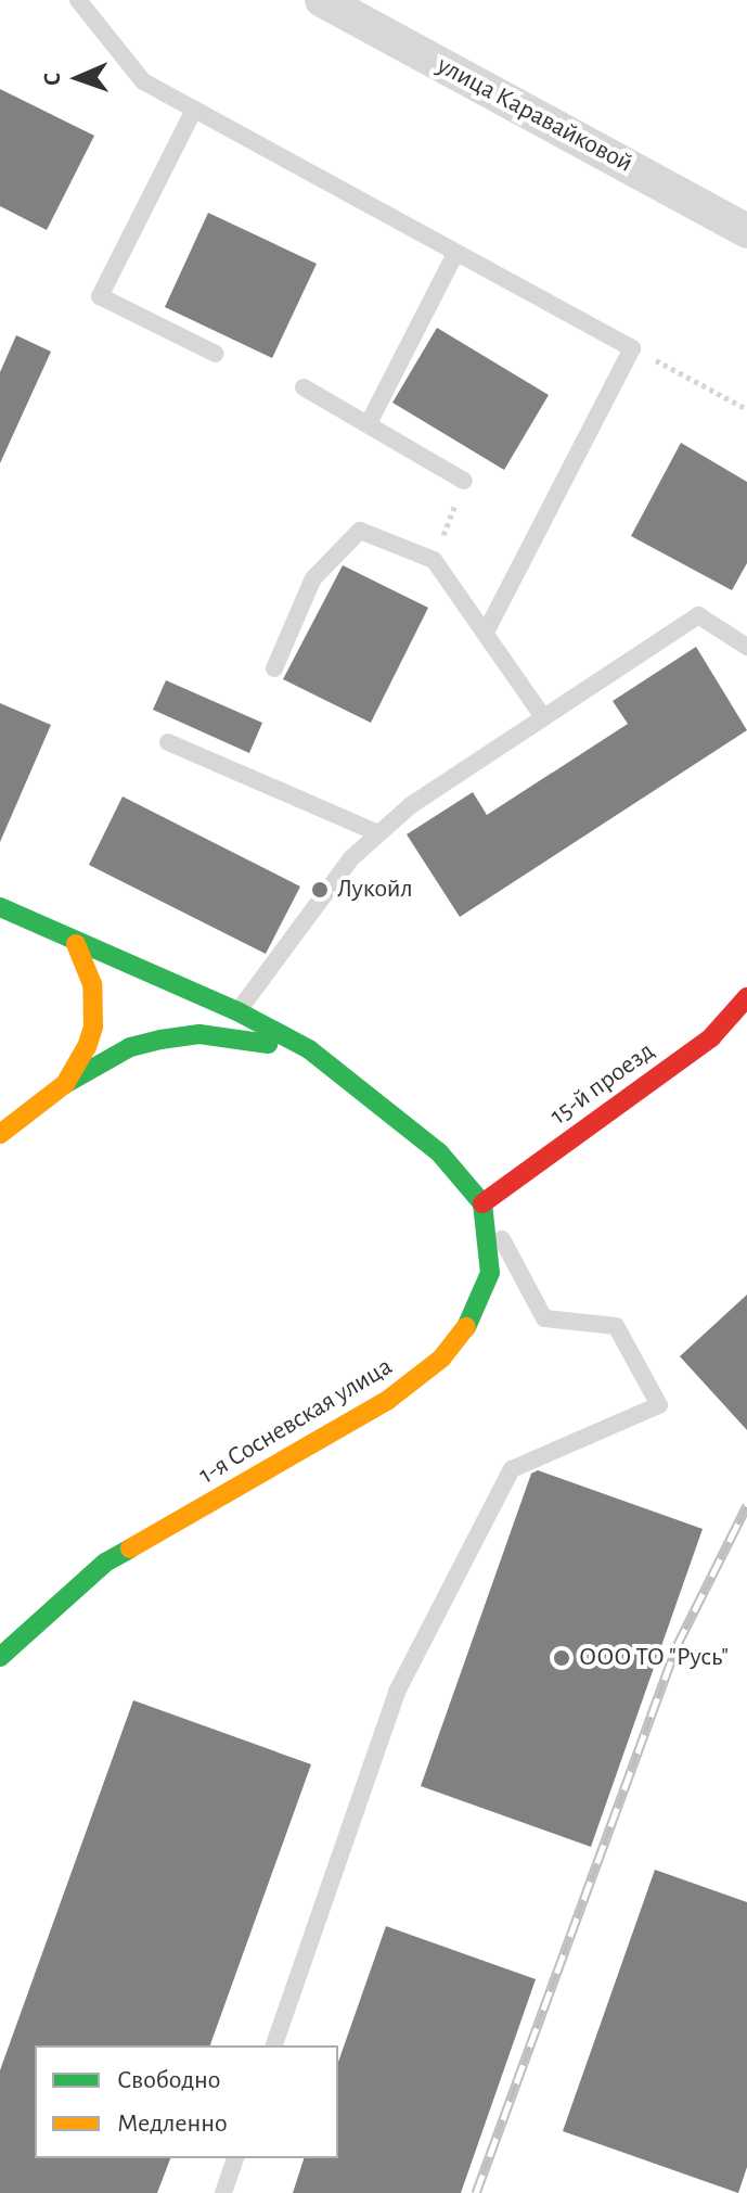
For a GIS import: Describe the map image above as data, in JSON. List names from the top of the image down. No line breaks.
{"streets":{"main road":["15-й проезд","1-я Сосневская улица"],"street":["улица Каравайковой"]},"crossings":[["15-й проезд","1-я Сосневская улица"]],"places":["Лукойл","ООО ТО \"Русь\""],"legend":["Свободно","Медленно"],"north":"left"}
